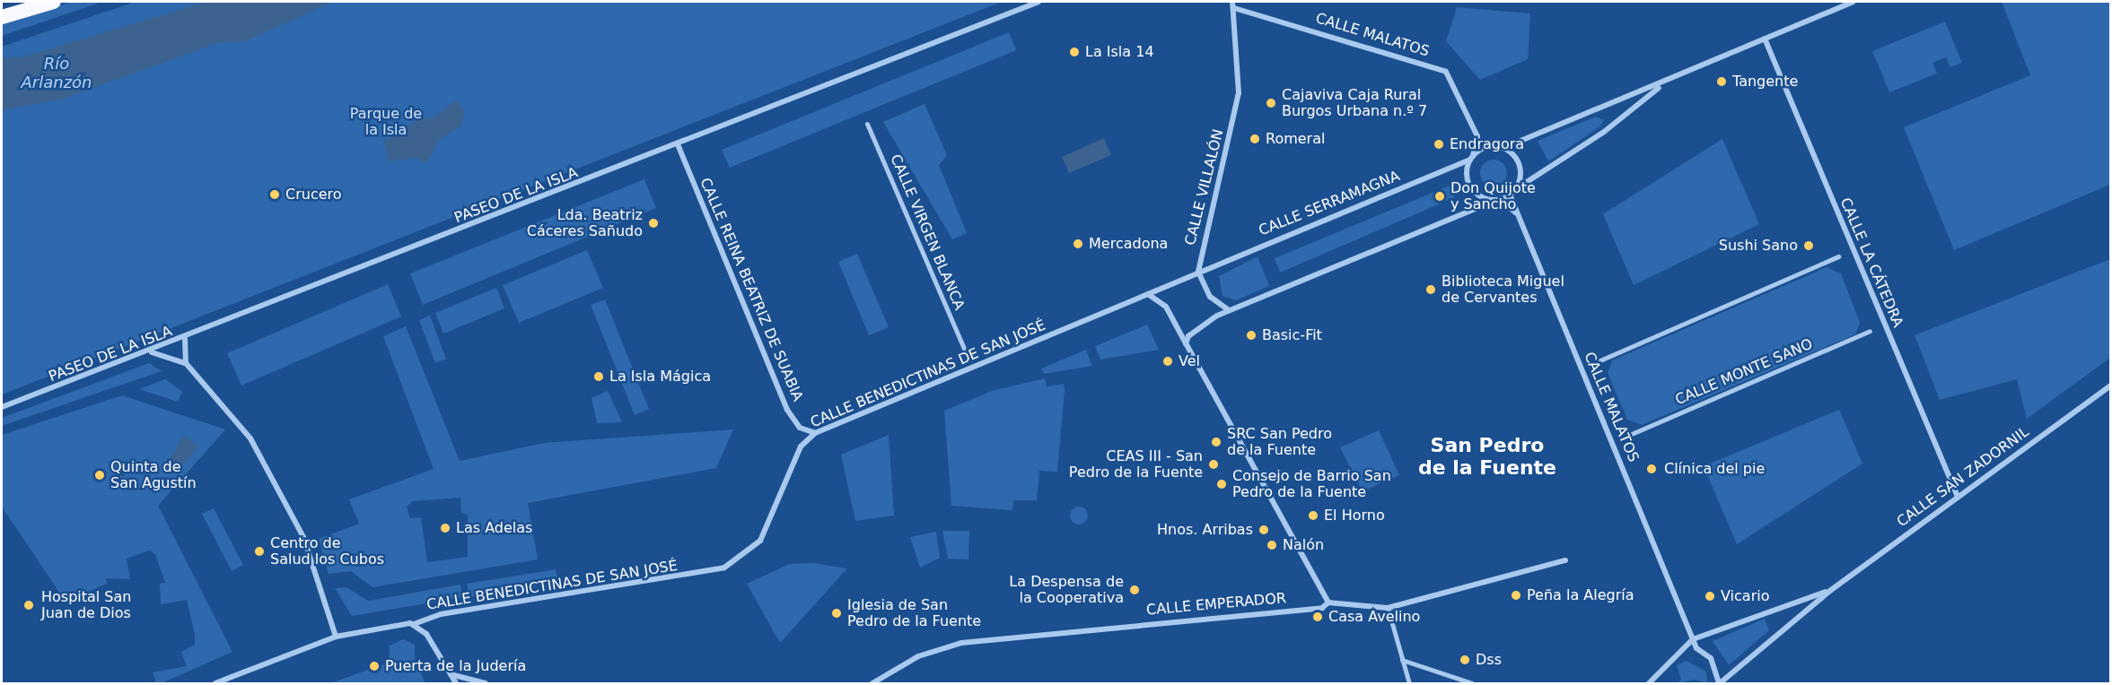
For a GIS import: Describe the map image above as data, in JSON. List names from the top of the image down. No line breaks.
{"streets":{"street":["CALLE MALATOS","CALLE VILLALÓN","PASEO DE LA ISLA","CALLE SERRAMAGNA","CALLE VIRGEN BLANCA","CALLE LA CÁTEDRA","CALLE REINA BEATRIZ DE SUABIA","CALLE MONTE SANO","CALLE BENEDICTINAS DE SAN JOSÉ","CALLE SAN ZADORNIL","CALLE EMPERADOR"]},"crossings":[["CALLE MALATOS","CALLE VILLALÓN"],["CALLE MALATOS","CALLE SERRAMAGNA"],["CALLE MALATOS","CALLE SAN ZADORNIL"],["CALLE VILLALÓN","CALLE SERRAMAGNA"],["CALLE VILLALÓN","CALLE BENEDICTINAS DE SAN JOSÉ"],["PASEO DE LA ISLA","CALLE REINA BEATRIZ DE SUABIA"],["CALLE SERRAMAGNA","CALLE BENEDICTINAS DE SAN JOSÉ"],["CALLE LA CÁTEDRA","CALLE SAN ZADORNIL"],["CALLE REINA BEATRIZ DE SUABIA","CALLE BENEDICTINAS DE SAN JOSÉ"]],"districts":["San Pedro de la Fuente"],"water":["Río Arlanzón"],"parks":["Parque de la Isla"],"places":["La Isla 14","Tangente","Cajaviva Caja Rural Burgos Urbana n.º 7","Romeral","Endragora","Crucero","Don Quijote y Sancho","Lda. Beatriz Cáceres Sañudo","Mercadona","Sushi Sano","Biblioteca Miguel de Cervantes","Basic-Fit","Vel","La Isla Mágica","SRC San Pedro de la Fuente","CEAS III - San Pedro de la Fuente","Clínica del pie","Quinta de San Agustín","Consejo de Barrio San Pedro de la Fuente","El Horno","Las Adelas","Hnos. Arribas","Nalón","Centro de Salud los Cubos","La Despensa de la Cooperativa","Peña la Alegría","Vicario","Hospital San Juan de Dios","Iglesia de San Pedro de la Fuente","Casa Avelino","Dss","Puerta de la Judería"]}
